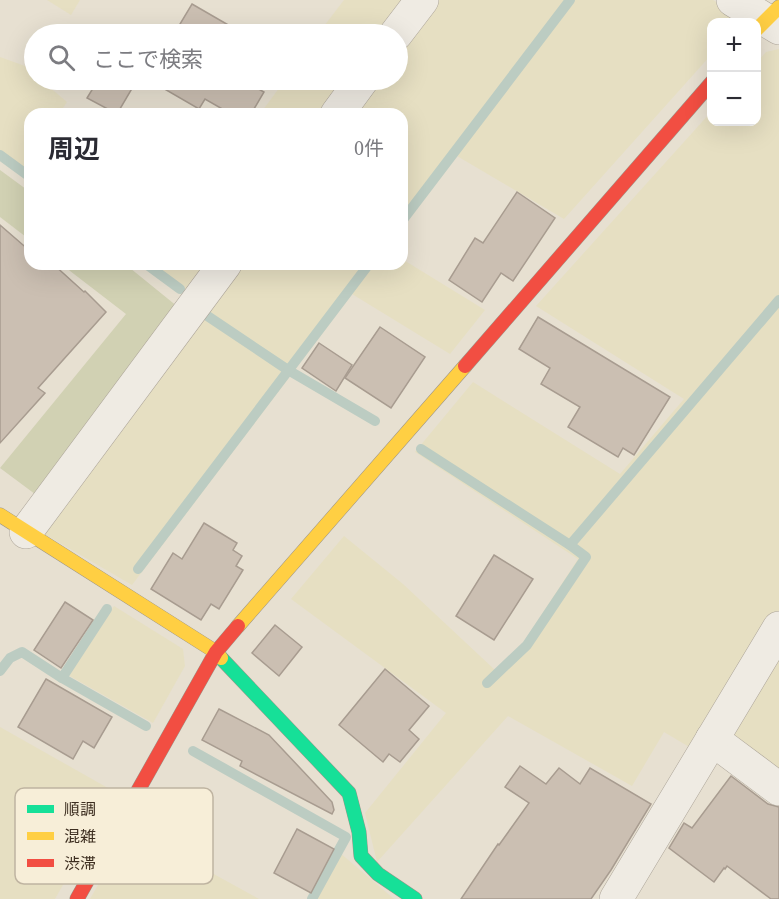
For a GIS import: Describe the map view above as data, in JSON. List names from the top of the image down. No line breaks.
{"legend":["順調","混雑","渋滞"],"page":{"map_buttons":["+","−"],"search":"ここで検索","heading":["周辺","0件"]}}
